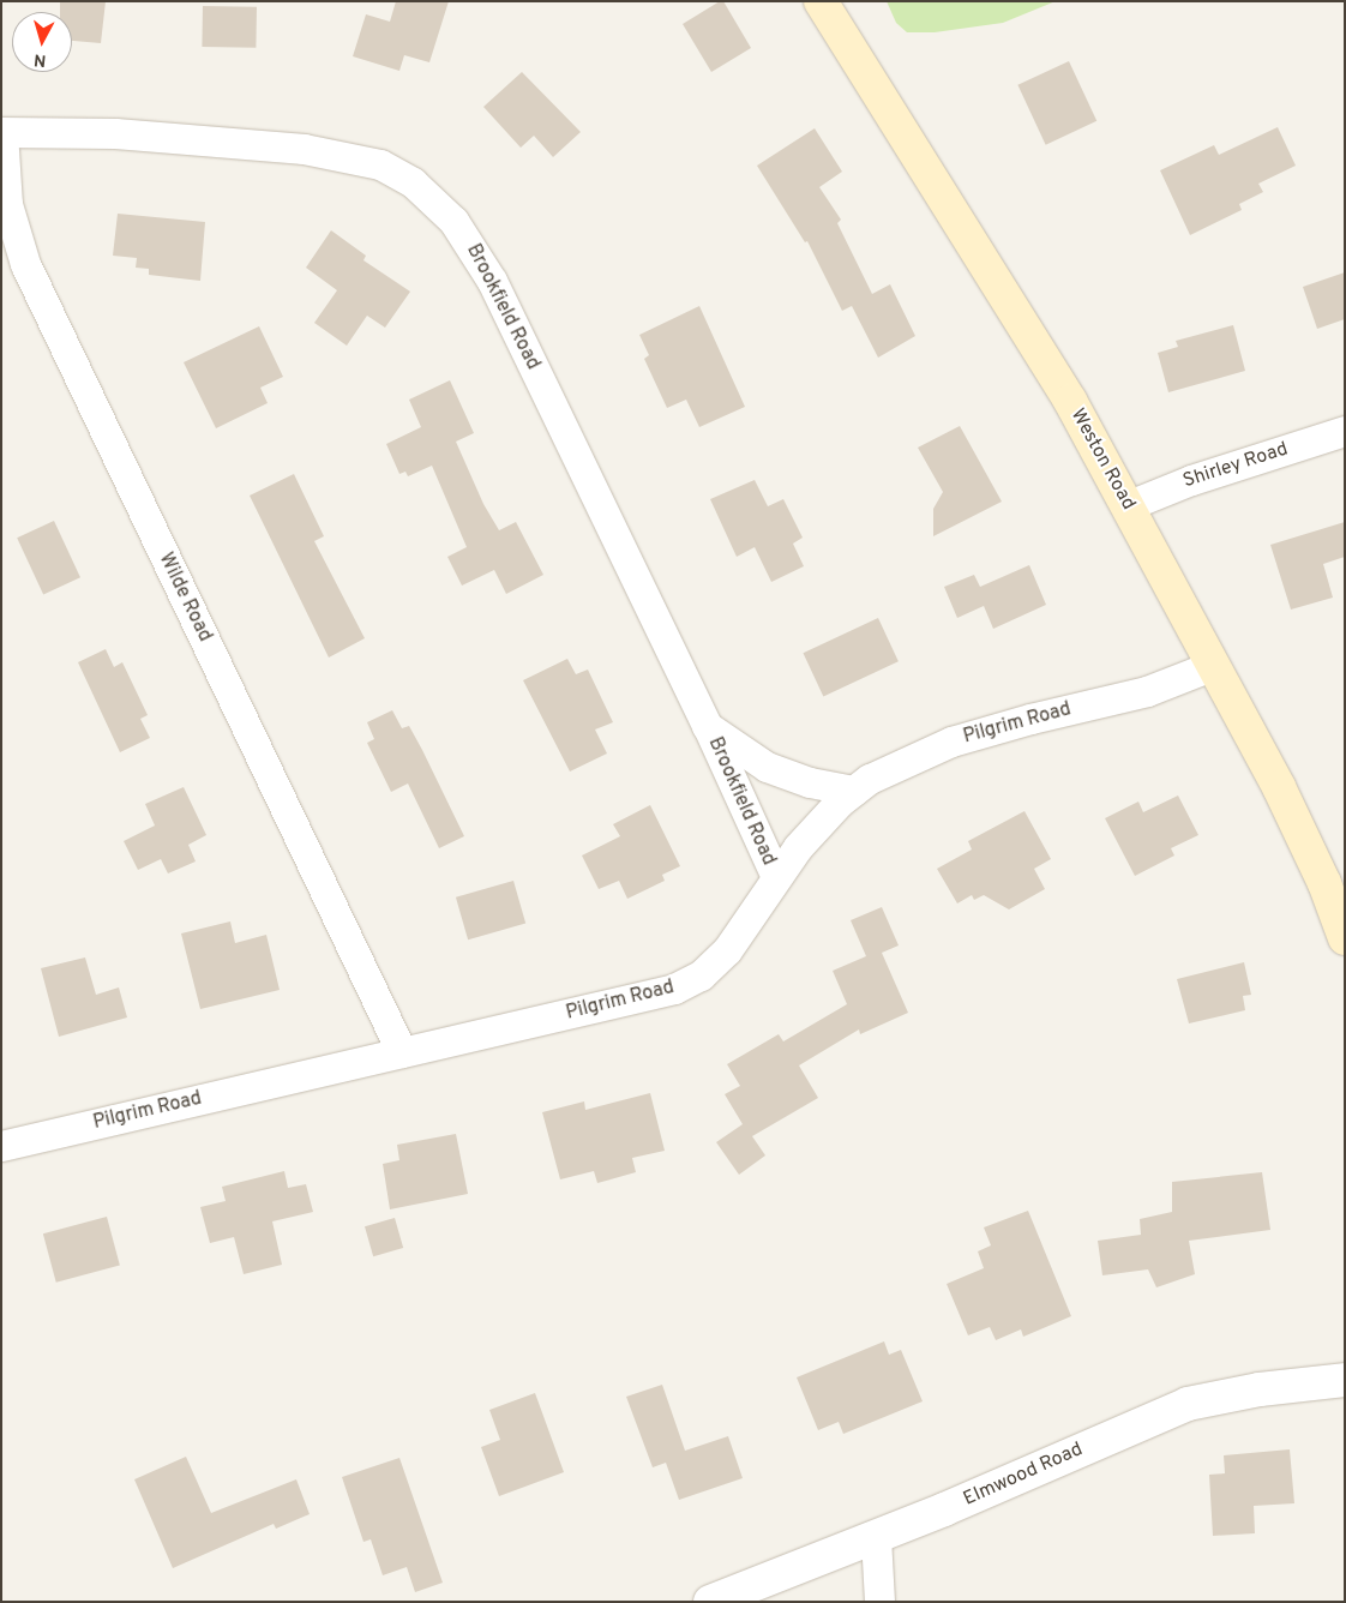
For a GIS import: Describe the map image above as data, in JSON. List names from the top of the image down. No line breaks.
{"streets":{"main road":["Weston Road"],"street":["Brookfield Road","Shirley Road","Wilde Road","Pilgrim Road","Elmwood Road"]},"crossings":[["Brookfield Road","Wilde Road"],["Brookfield Road","Pilgrim Road"],["Weston Road","Shirley Road"],["Weston Road","Pilgrim Road"],["Wilde Road","Pilgrim Road"]],"north":"bottom"}
